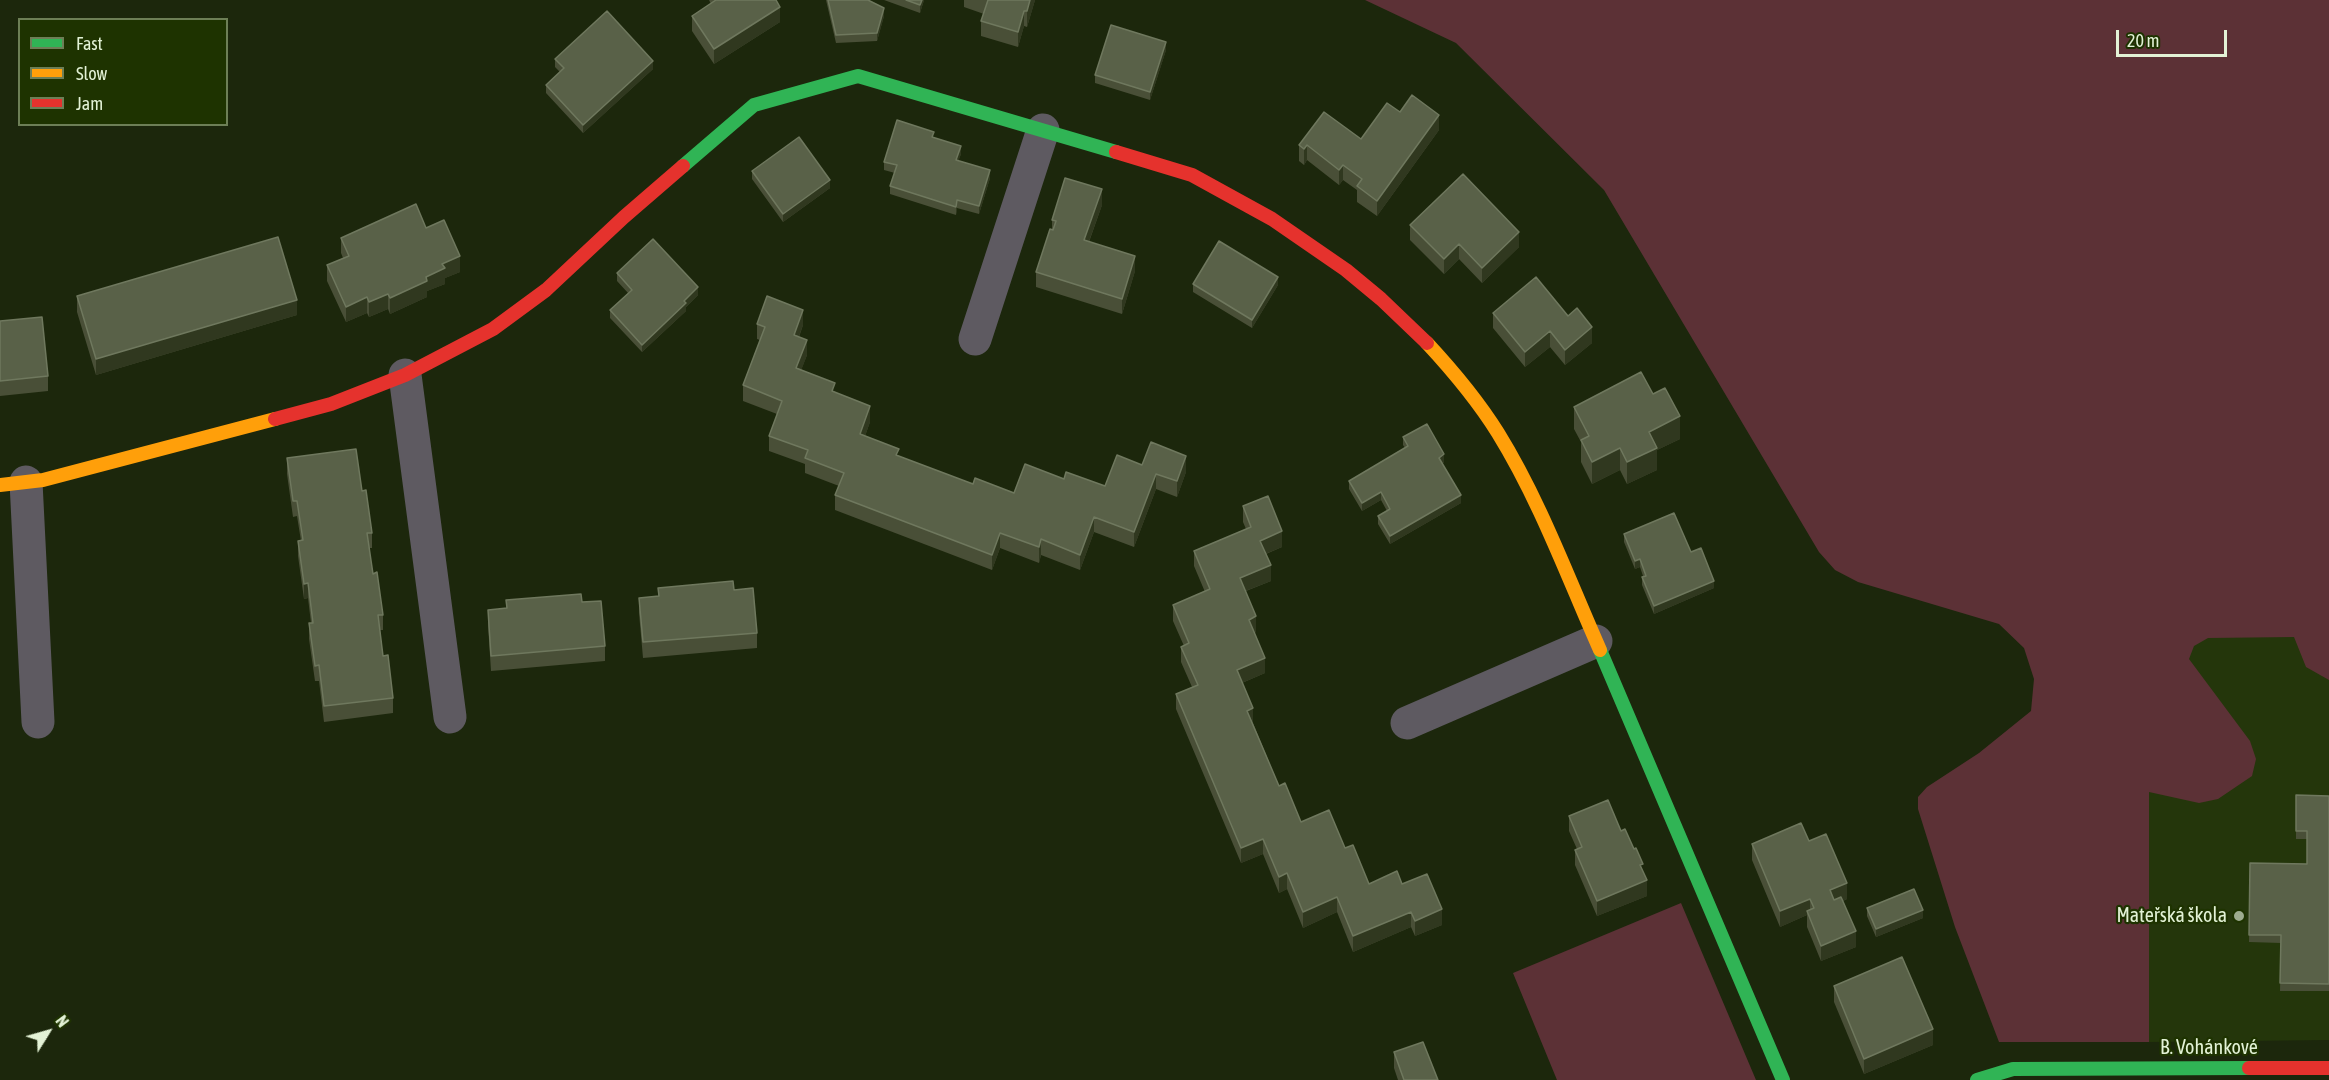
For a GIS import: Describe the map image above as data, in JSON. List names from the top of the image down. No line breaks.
{"streets":{"street":["B. Vohánkové"]},"places":["Mateřská škola"],"legend":["Fast","Slow","Jam"],"scale_bar":"20 m","north":"top right"}
